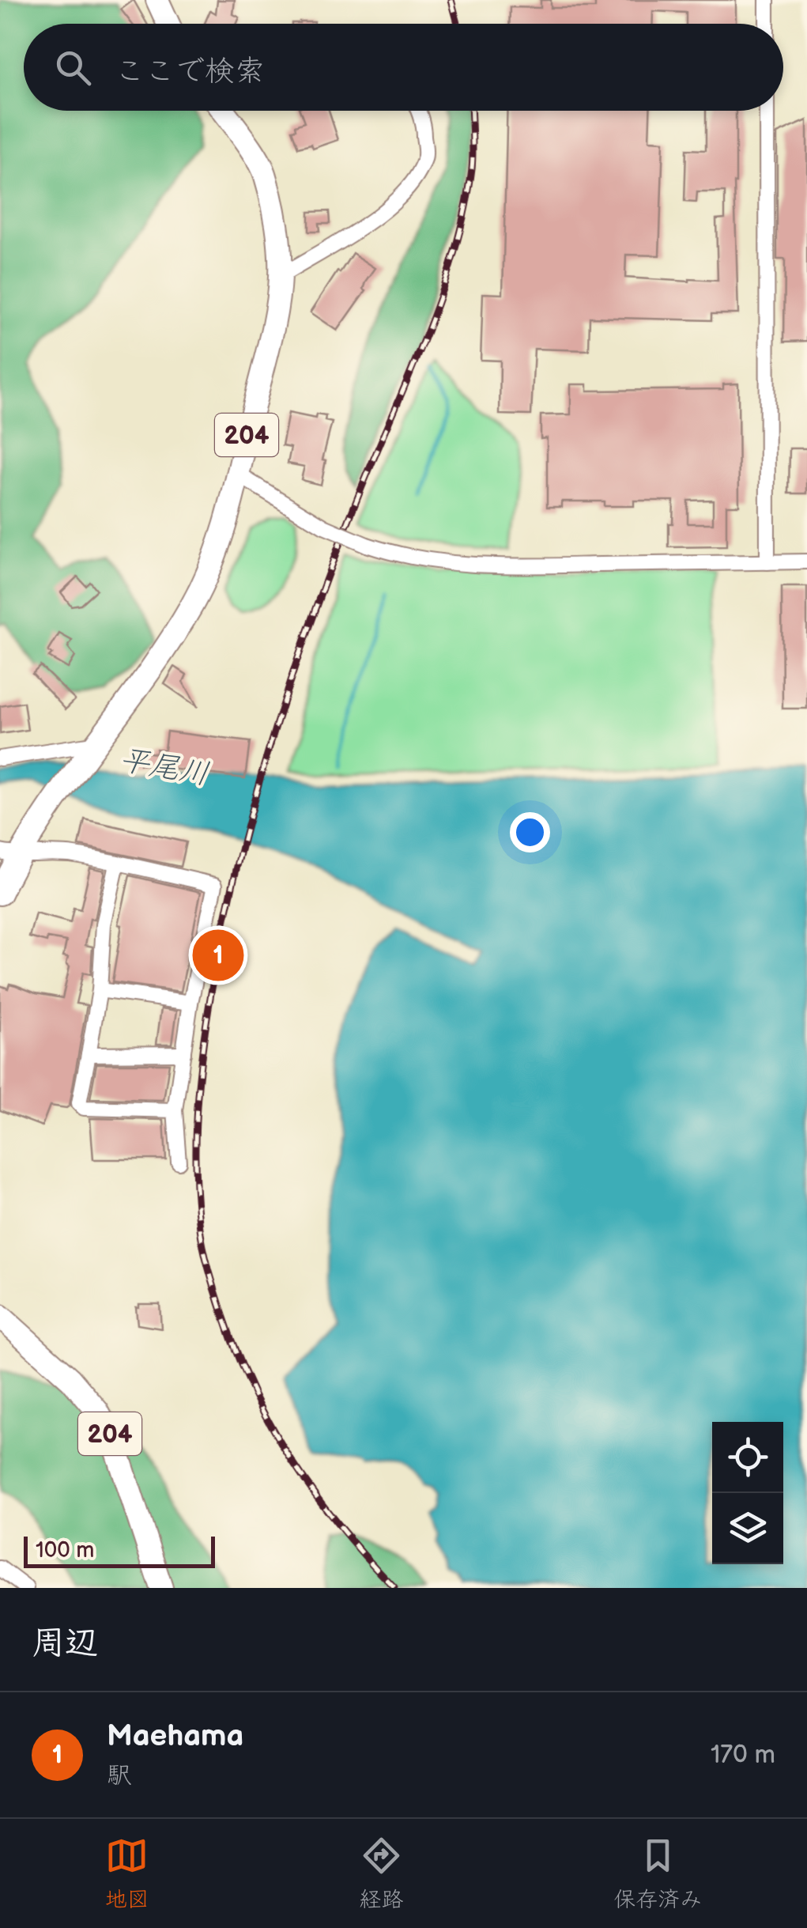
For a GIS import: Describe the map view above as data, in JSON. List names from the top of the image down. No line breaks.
{"streets":{"highway":["204"]},"water":["平尾川"],"scale_bar":"100 m","page":{"search":"ここで検索","pins":"1","scale":"100 m","heading":"周辺","list":[{"mark":"1","name":"Maehama","note":"駅","value":"170 m"}],"nav":["地図","経路","保存済み"]}}
